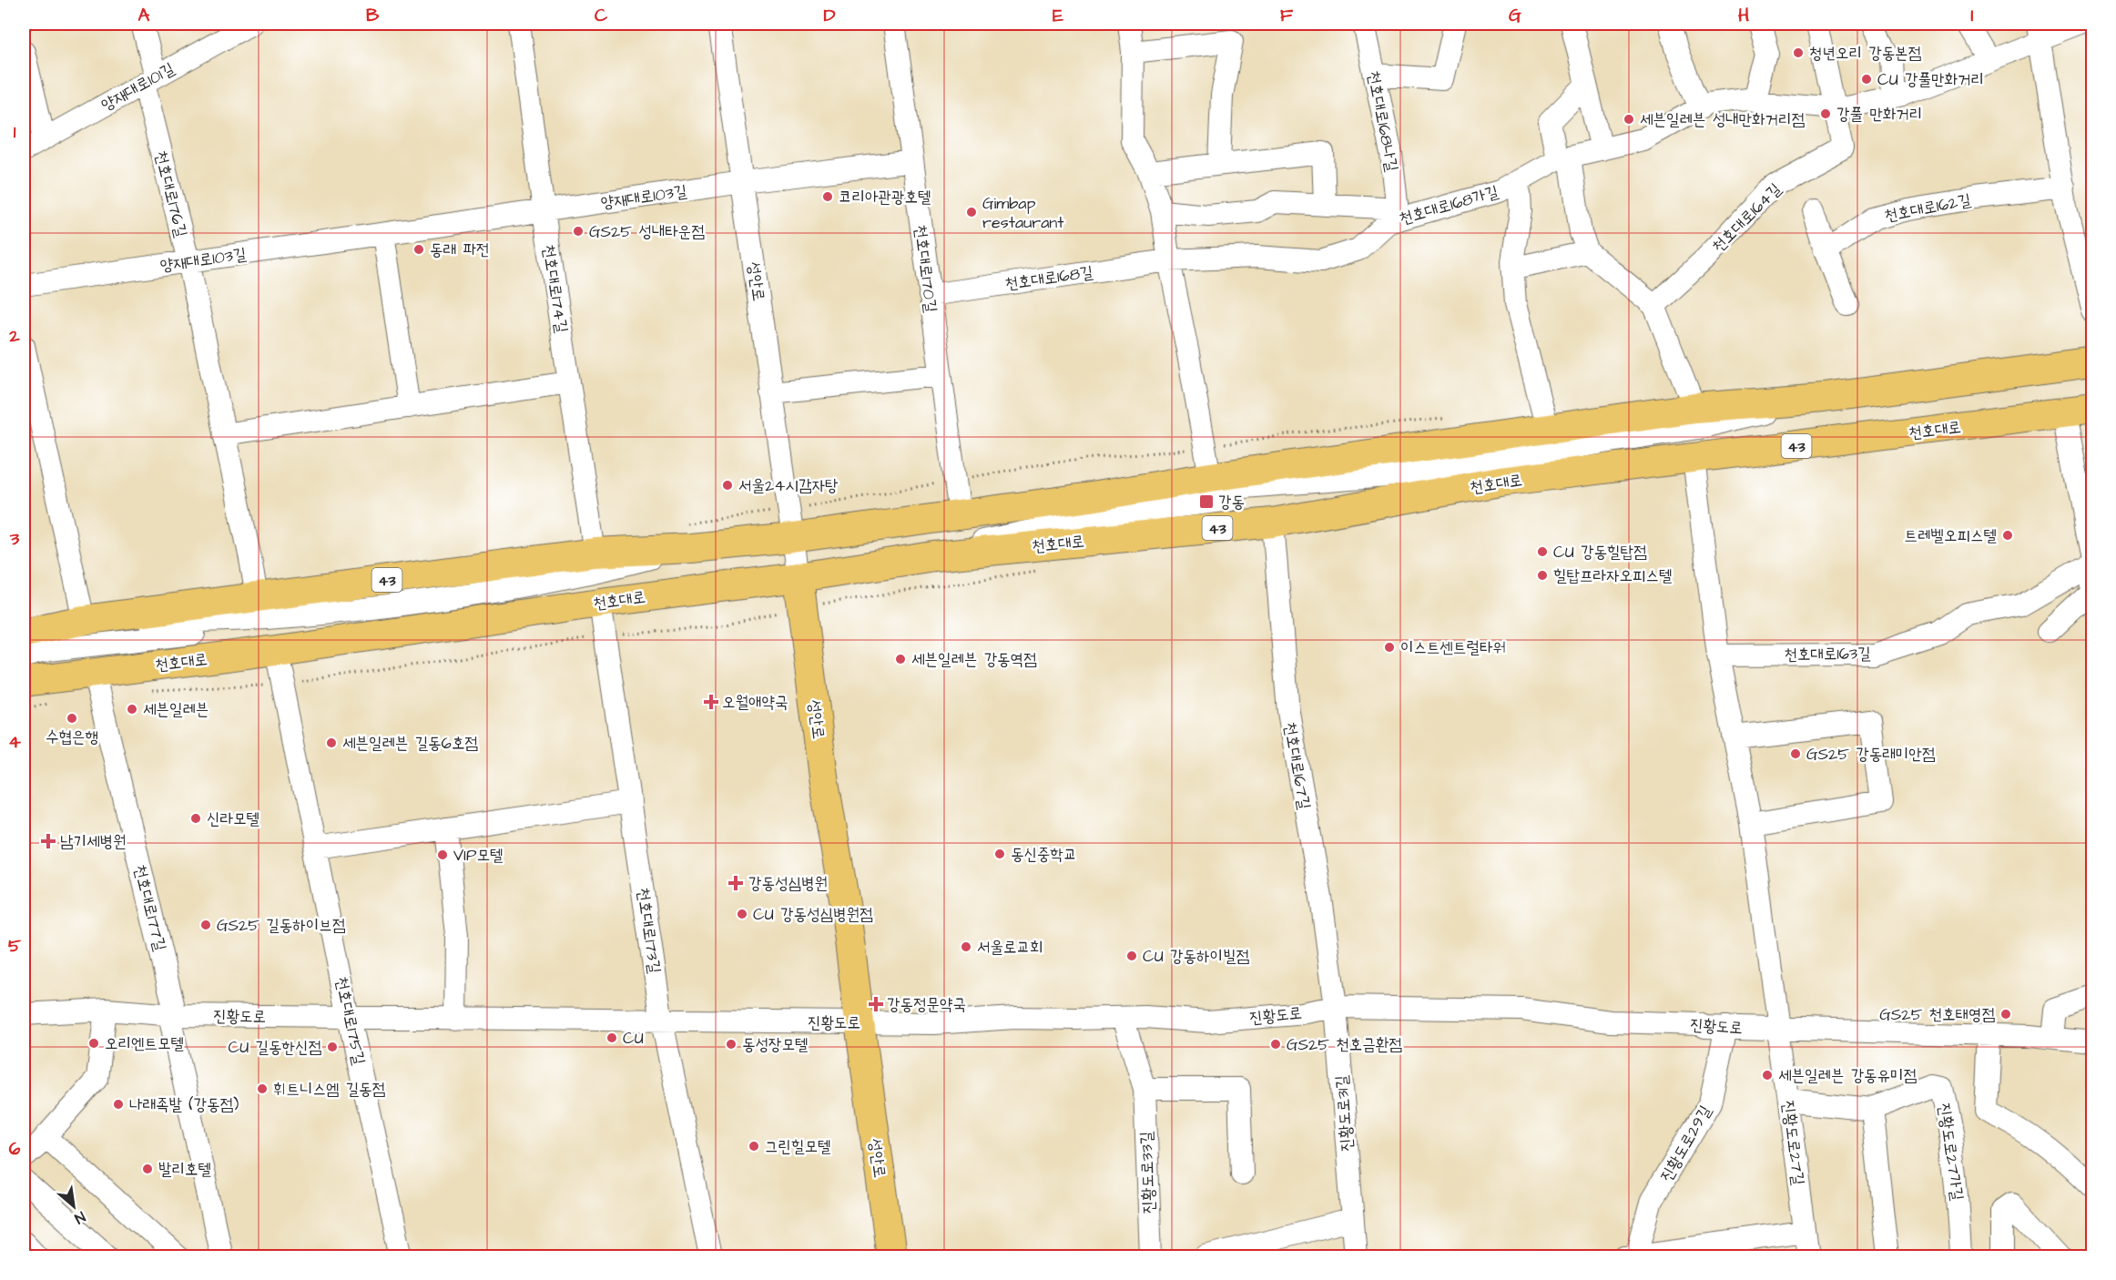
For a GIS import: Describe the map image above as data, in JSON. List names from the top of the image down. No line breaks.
{"streets":{"main road":["성안로","천호대로","43"],"street":["양재대로101길","천호대로168나길","천호대로176길","양재대로103길","천호대로168가길","천호대로162길","천호대로164길","천호대로170길","천호대로168길","천호대로174길","천호대로163길","천호대로167길","천호대로177길","천호대로173길","진황도로","천호대로175길","진황도로31길","진황도로27길","진황도로29길","진황도로27가길","진황도로33길"]},"crossings":[["양재대로101길","천호대로176길"],["천호대로168나길","천호대로168가길"],["천호대로176길","양재대로103길"],["천호대로176길","43"],["양재대로103길","성안로"],["양재대로103길","천호대로174길"],["천호대로168가길","천호대로164길"],["천호대로168가길","천호대로168길"],["천호대로170길","천호대로168길"],["천호대로170길","43"],["성안로","천호대로"],["성안로","43"],["성안로","진황도로"],["천호대로174길","43"],["천호대로","천호대로167길"],["천호대로","천호대로177길"],["천호대로","천호대로173길"],["천호대로","천호대로175길"],["천호대로167길","진황도로"],["천호대로167길","진황도로31길"],["천호대로177길","진황도로"],["천호대로173길","진황도로"],["진황도로","천호대로175길"],["진황도로","진황도로31길"],["진황도로","진황도로27길"],["진황도로","진황도로29길"],["진황도로","진황도로33길"],["진황도로27길","진황도로27가길"]],"places":{"other":["청년오리 강동본점","CU 강풀만화거리","강풀 만화거리","세븐일레븐 성내만화거리점","코리아관광호텔","Gimbap restaurant","GS25 성내타운점","동래 파전","서울24시감자탕","트레벨오피스텔","CU 강동힐탑점","힐탑프라자오피스텔","이스트센트럴타워","세븐일레븐 강동역점","세븐일레븐","수협은행","세븐일레븐 길동6호점","GS25 강동래미안점","신라모텔","동신중학교","VIP모텔","CU 강동성심병원점","GS25 길동하이브점","서울로교회","CU 강동하이빌점","GS25 천호태영점","CU","오리엔트모텔","동성장모텔","GS25 천호금환점","CU 길동한신점","세븐일레븐 강동유미점","휘트니스엠 길동점","나래족발 (강동점)","그린힐모텔","발리호텔"],"transit":["강동"],"health":["오월애약국","남기세병원","강동성심병원","강동정문약국"]},"north":"bottom right","grid":{"columns":["A","B","C","D","E","F","G","H","I"],"rows":["1","2","3","4","5","6"]}}
